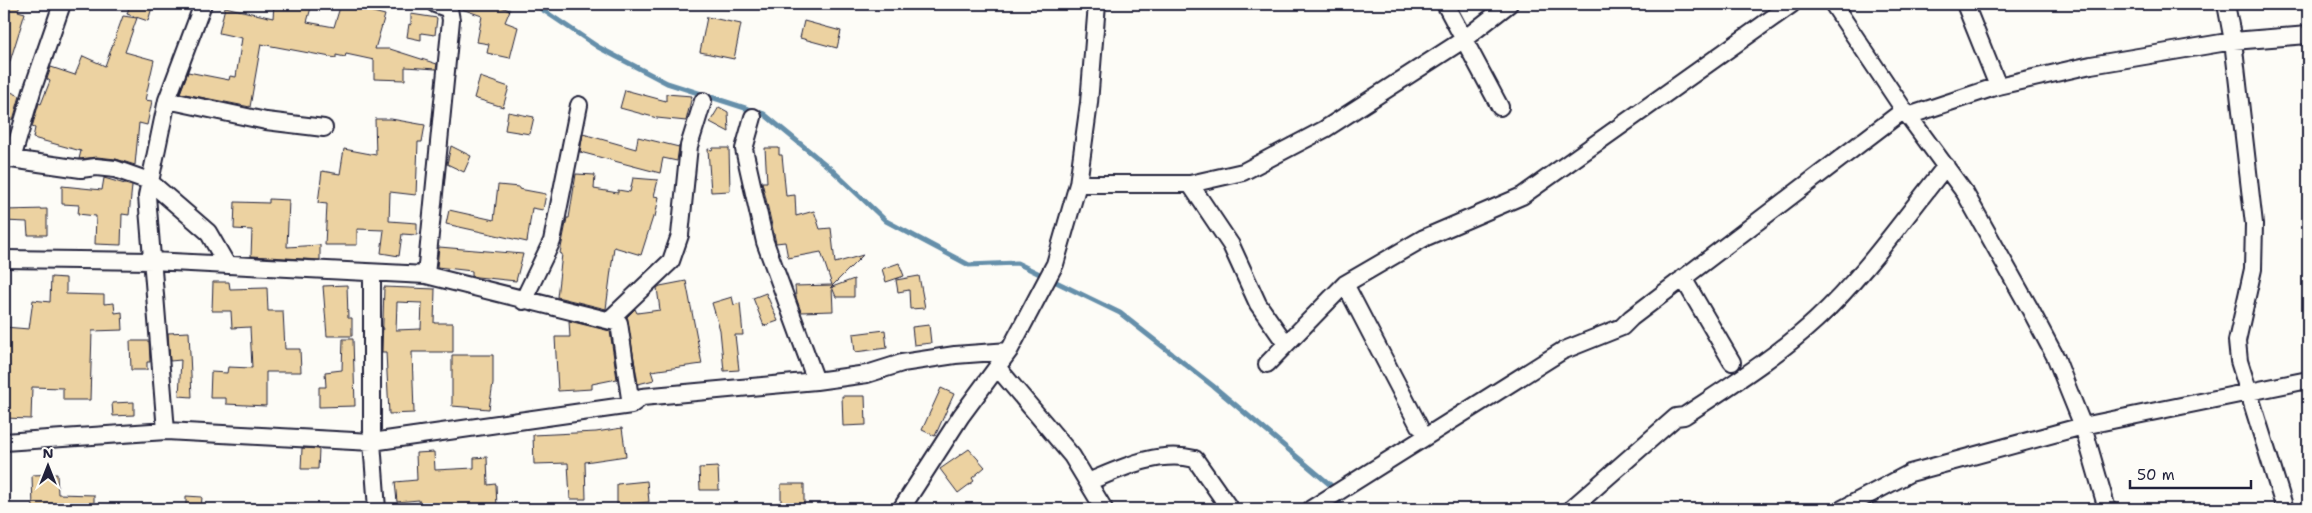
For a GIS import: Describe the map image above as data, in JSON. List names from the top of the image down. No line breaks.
{"scale_bar":"50 m","north":"top"}
